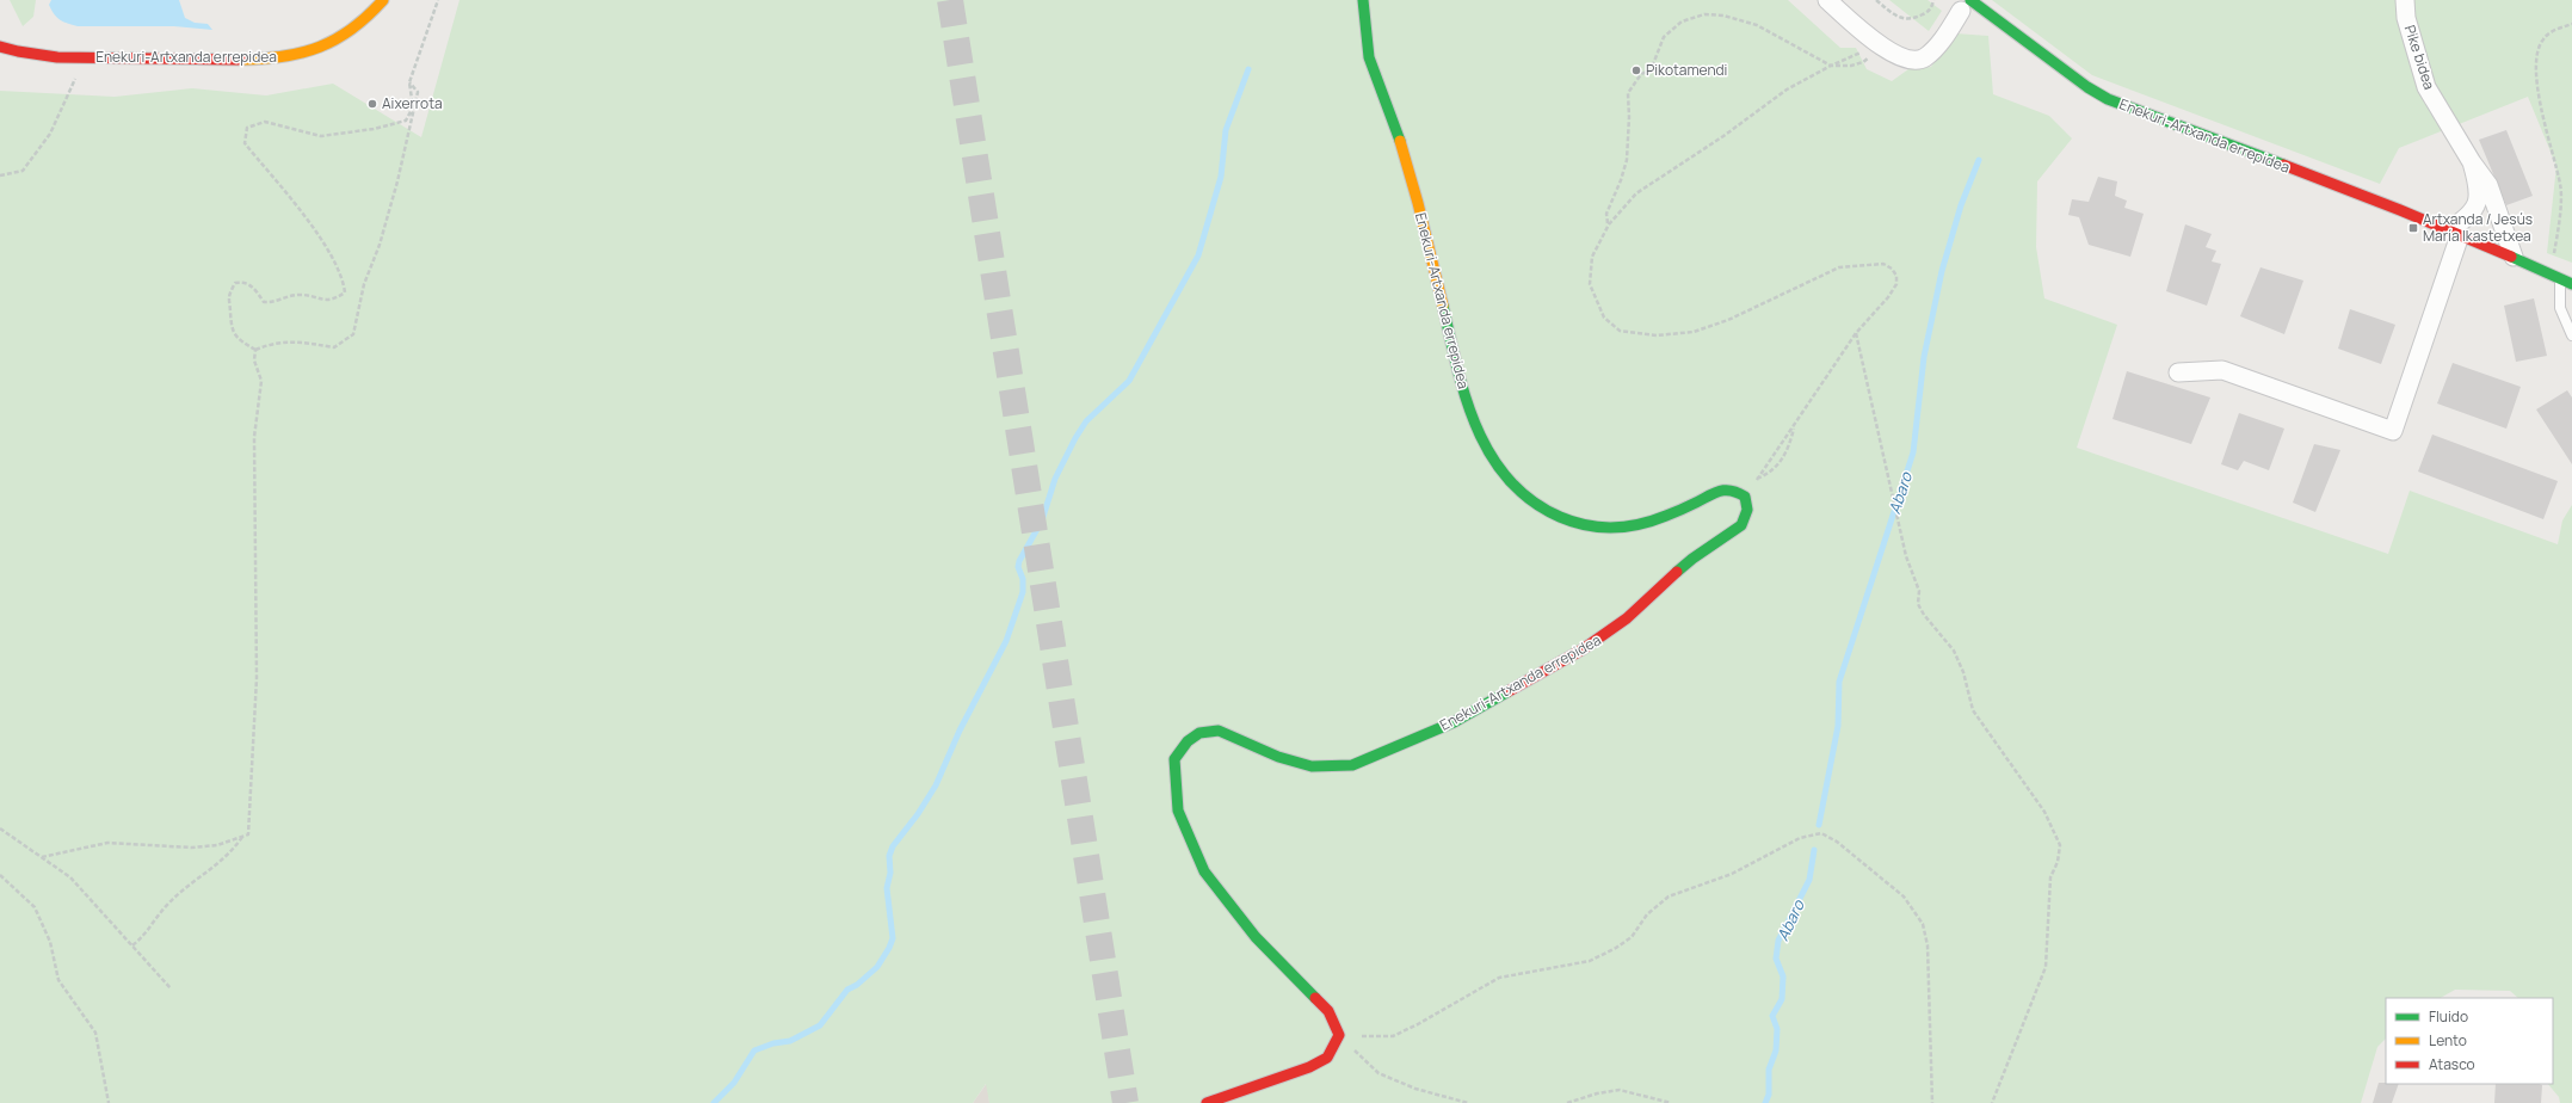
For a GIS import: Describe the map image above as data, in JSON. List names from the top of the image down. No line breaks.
{"streets":{"street":["Enekuri-Artxanda errepidea","Pike bidea"]},"crossings":[["Enekuri-Artxanda errepidea","Pike bidea"]],"water":["Abaro"],"places":{"other":["Pikotamendi","Aixerrota"],"transit":["Artxanda / Jesús María Ikastetxea"]},"legend":["Fluido","Lento","Atasco"]}
